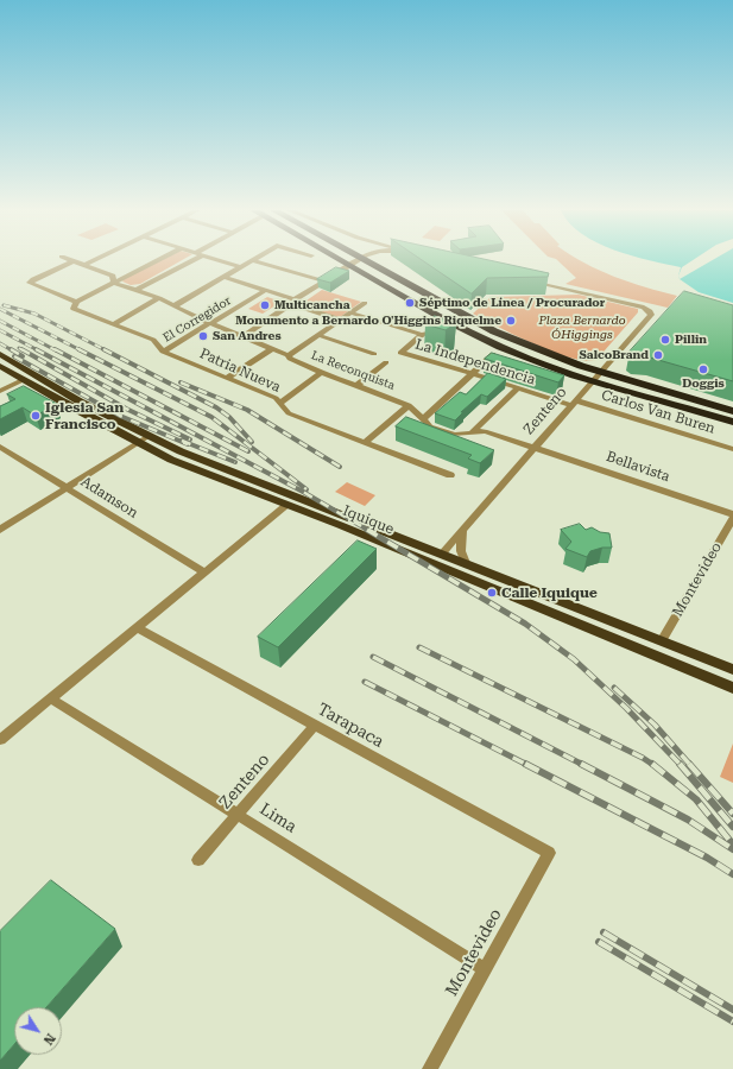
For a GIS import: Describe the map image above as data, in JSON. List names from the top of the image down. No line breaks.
{"streets":{"main road":["Iquique"],"street":["El Corregidor","La Independencia","Patria Nueva","La Reconquista","Zenteno","Carlos Van Buren","Bellavista","Adamson","Montevideo","Tarapaca","Lima"]},"crossings":[["El Corregidor","Patria Nueva"],["El Corregidor","La Reconquista"],["La Independencia","Zenteno"],["La Independencia","Carlos Van Buren"],["Patria Nueva","La Reconquista"],["La Reconquista","Zenteno"],["La Reconquista","Bellavista"],["Zenteno","Carlos Van Buren"],["Zenteno","Bellavista"],["Zenteno","Iquique"],["Zenteno","Tarapaca"],["Zenteno","Lima"],["Bellavista","Montevideo"],["Iquique","Montevideo"],["Montevideo","Tarapaca"],["Montevideo","Lima"]],"parks":["Plaza Bernardo O´Higgings"],"places":["Séptimo de Línea / Procurador","Multicancha","Monumento a Bernardo O'Higgins Riquelme","San Andres","Pillin","SalcoBrand","Doggis","Iglesia San Francisco","Calle Iquique"],"north":"bottom right"}
